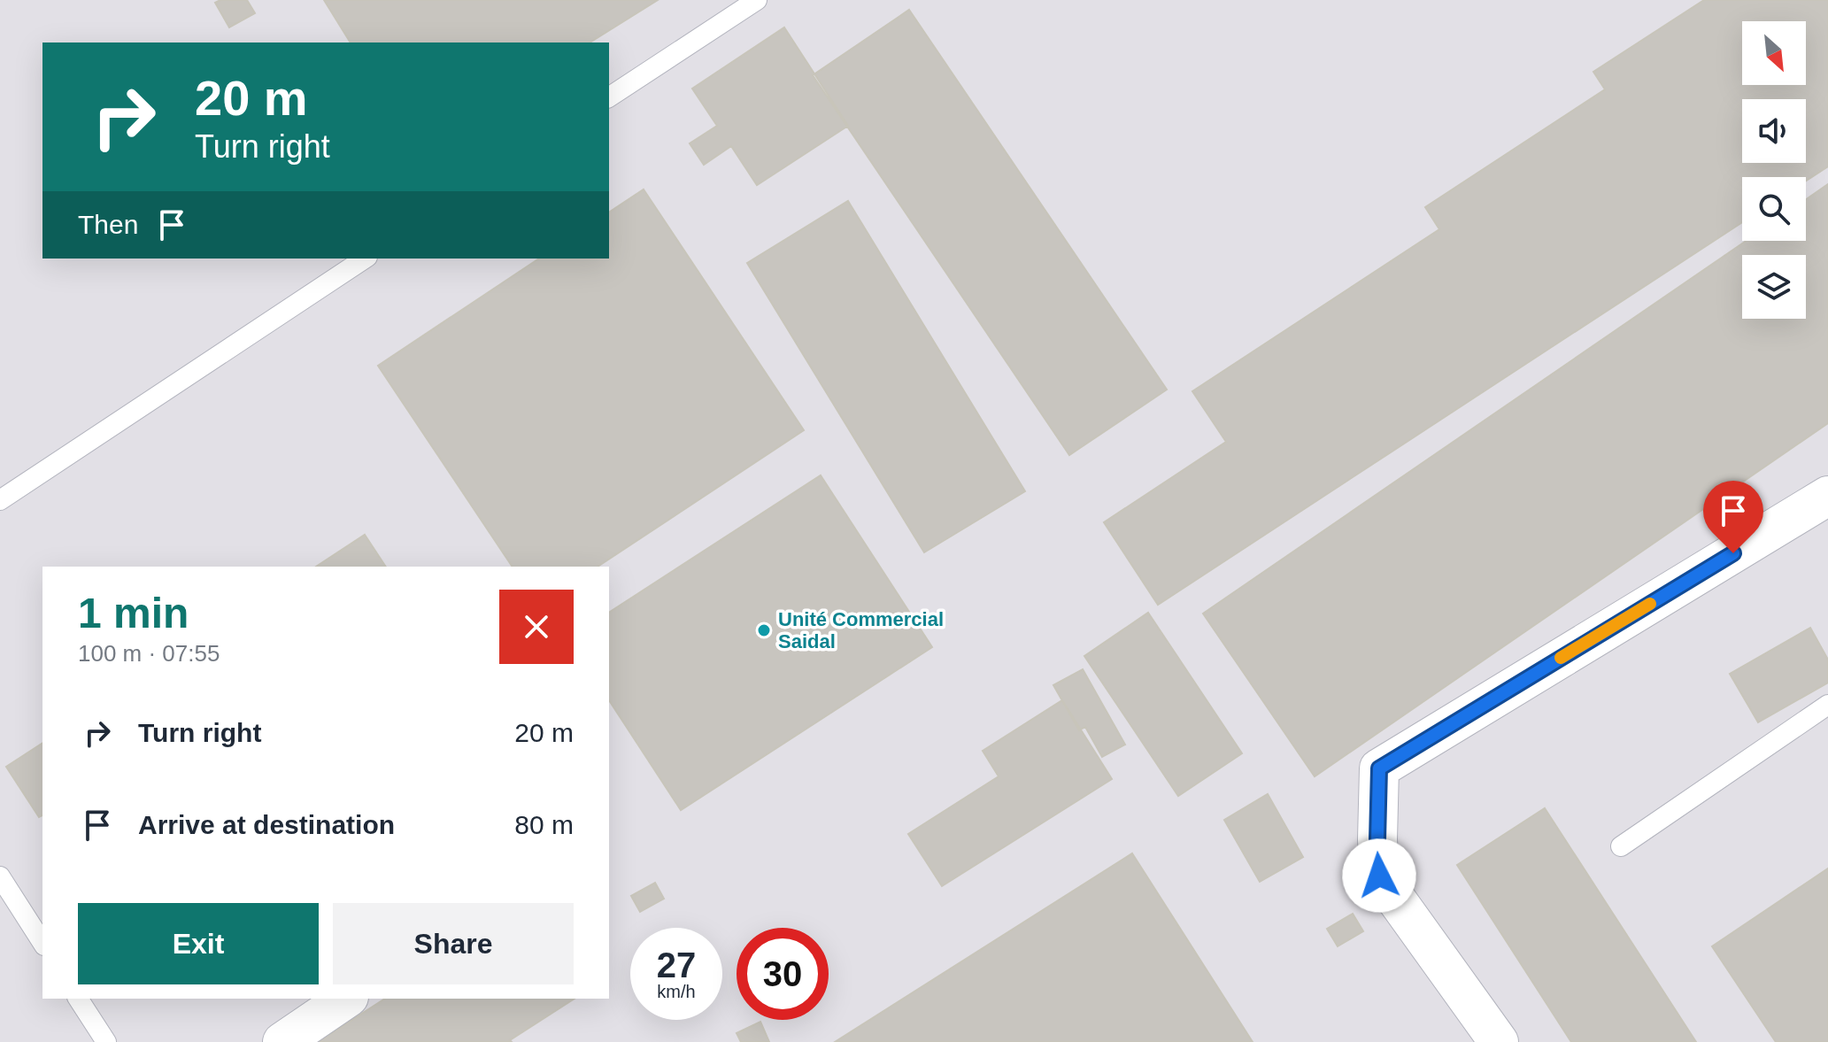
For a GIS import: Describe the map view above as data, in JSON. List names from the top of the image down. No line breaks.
{"places":["Unité Commercial Saidal"],"north":"bottom right","page":{"turn":["20 m","Turn right"],"then":"Then","heading":["1 min","100 m · 07:55"],"list":[{"name":"Turn right","value":"20 m"},{"name":"Arrive at destination","value":"80 m"}],"buttons":["Exit","Share"],"speed":"27 km/h","limit":"30"}}
